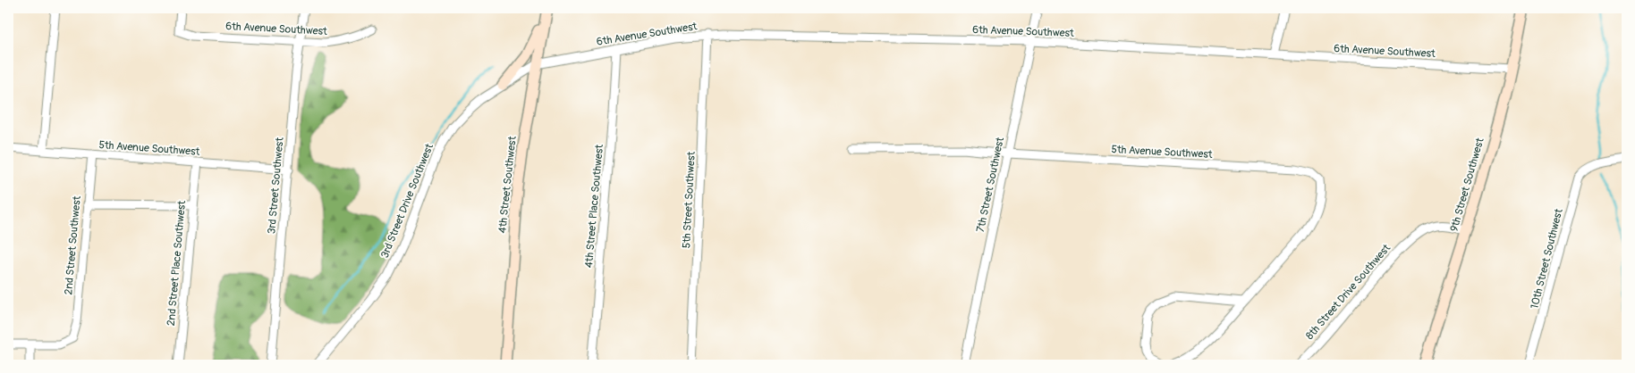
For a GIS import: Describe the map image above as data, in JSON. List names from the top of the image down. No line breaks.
{"streets":{"main road":["4th Street Southwest","9th Street Southwest"],"street":["6th Avenue Southwest","5th Avenue Southwest","7th Street Southwest","3rd Street Southwest","5th Street Southwest","3rd Street Drive Southwest","4th Street Place Southwest","2nd Street Southwest","10th Street Southwest","2nd Street Place Southwest","8th Street Drive Southwest"]},"crossings":[["6th Avenue Southwest","4th Street Southwest"],["6th Avenue Southwest","7th Street Southwest"],["6th Avenue Southwest","9th Street Southwest"],["6th Avenue Southwest","3rd Street Southwest"],["6th Avenue Southwest","5th Street Southwest"],["6th Avenue Southwest","3rd Street Drive Southwest"],["6th Avenue Southwest","4th Street Place Southwest"],["5th Avenue Southwest","7th Street Southwest"],["5th Avenue Southwest","3rd Street Southwest"],["5th Avenue Southwest","2nd Street Southwest"],["5th Avenue Southwest","2nd Street Place Southwest"],["4th Street Southwest","3rd Street Drive Southwest"],["9th Street Southwest","8th Street Drive Southwest"]]}
